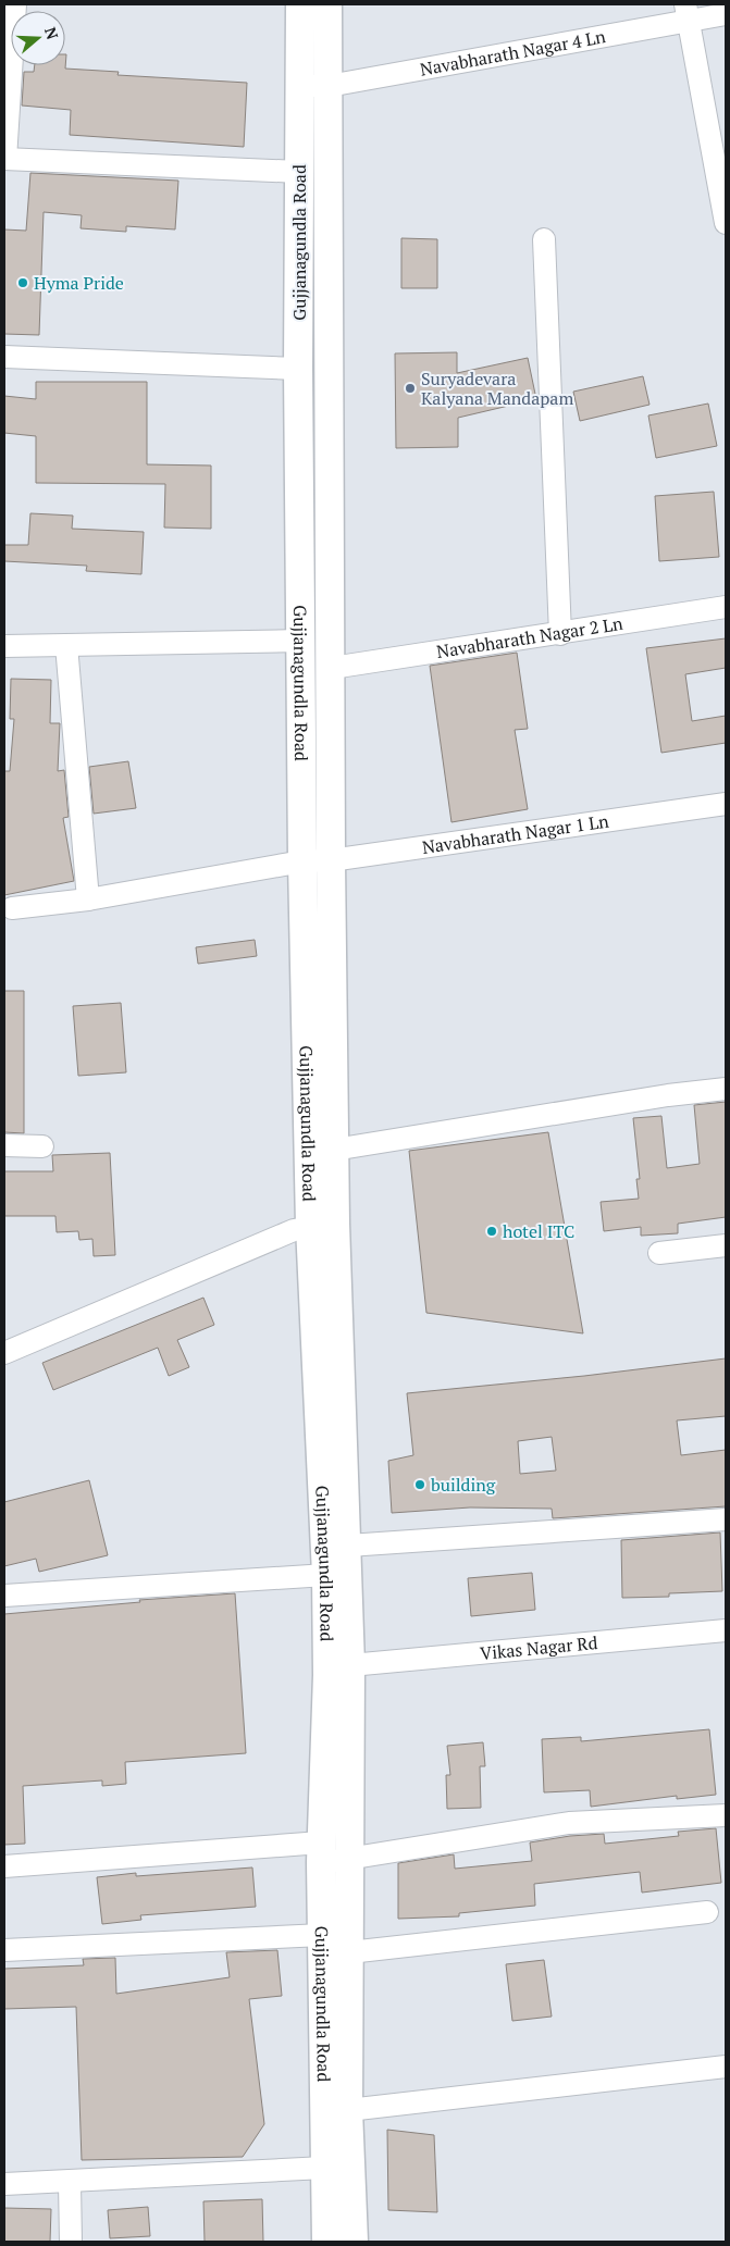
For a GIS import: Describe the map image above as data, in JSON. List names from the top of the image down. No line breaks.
{"streets":{"main road":["Gujjanagundla Road"],"street":["Navabharath Nagar 4 Ln","Navabharath Nagar 2 Ln","Navabharath Nagar 1 Ln","Vikas Nagar Rd"]},"crossings":[["Navabharath Nagar 4 Ln","Gujjanagundla Road"],["Gujjanagundla Road","Navabharath Nagar 2 Ln"],["Gujjanagundla Road","Navabharath Nagar 1 Ln"],["Gujjanagundla Road","Vikas Nagar Rd"]],"places":["Hyma Pride","Suryadevara Kalyana Mandapam","hotel ITC","building"],"north":"right"}
